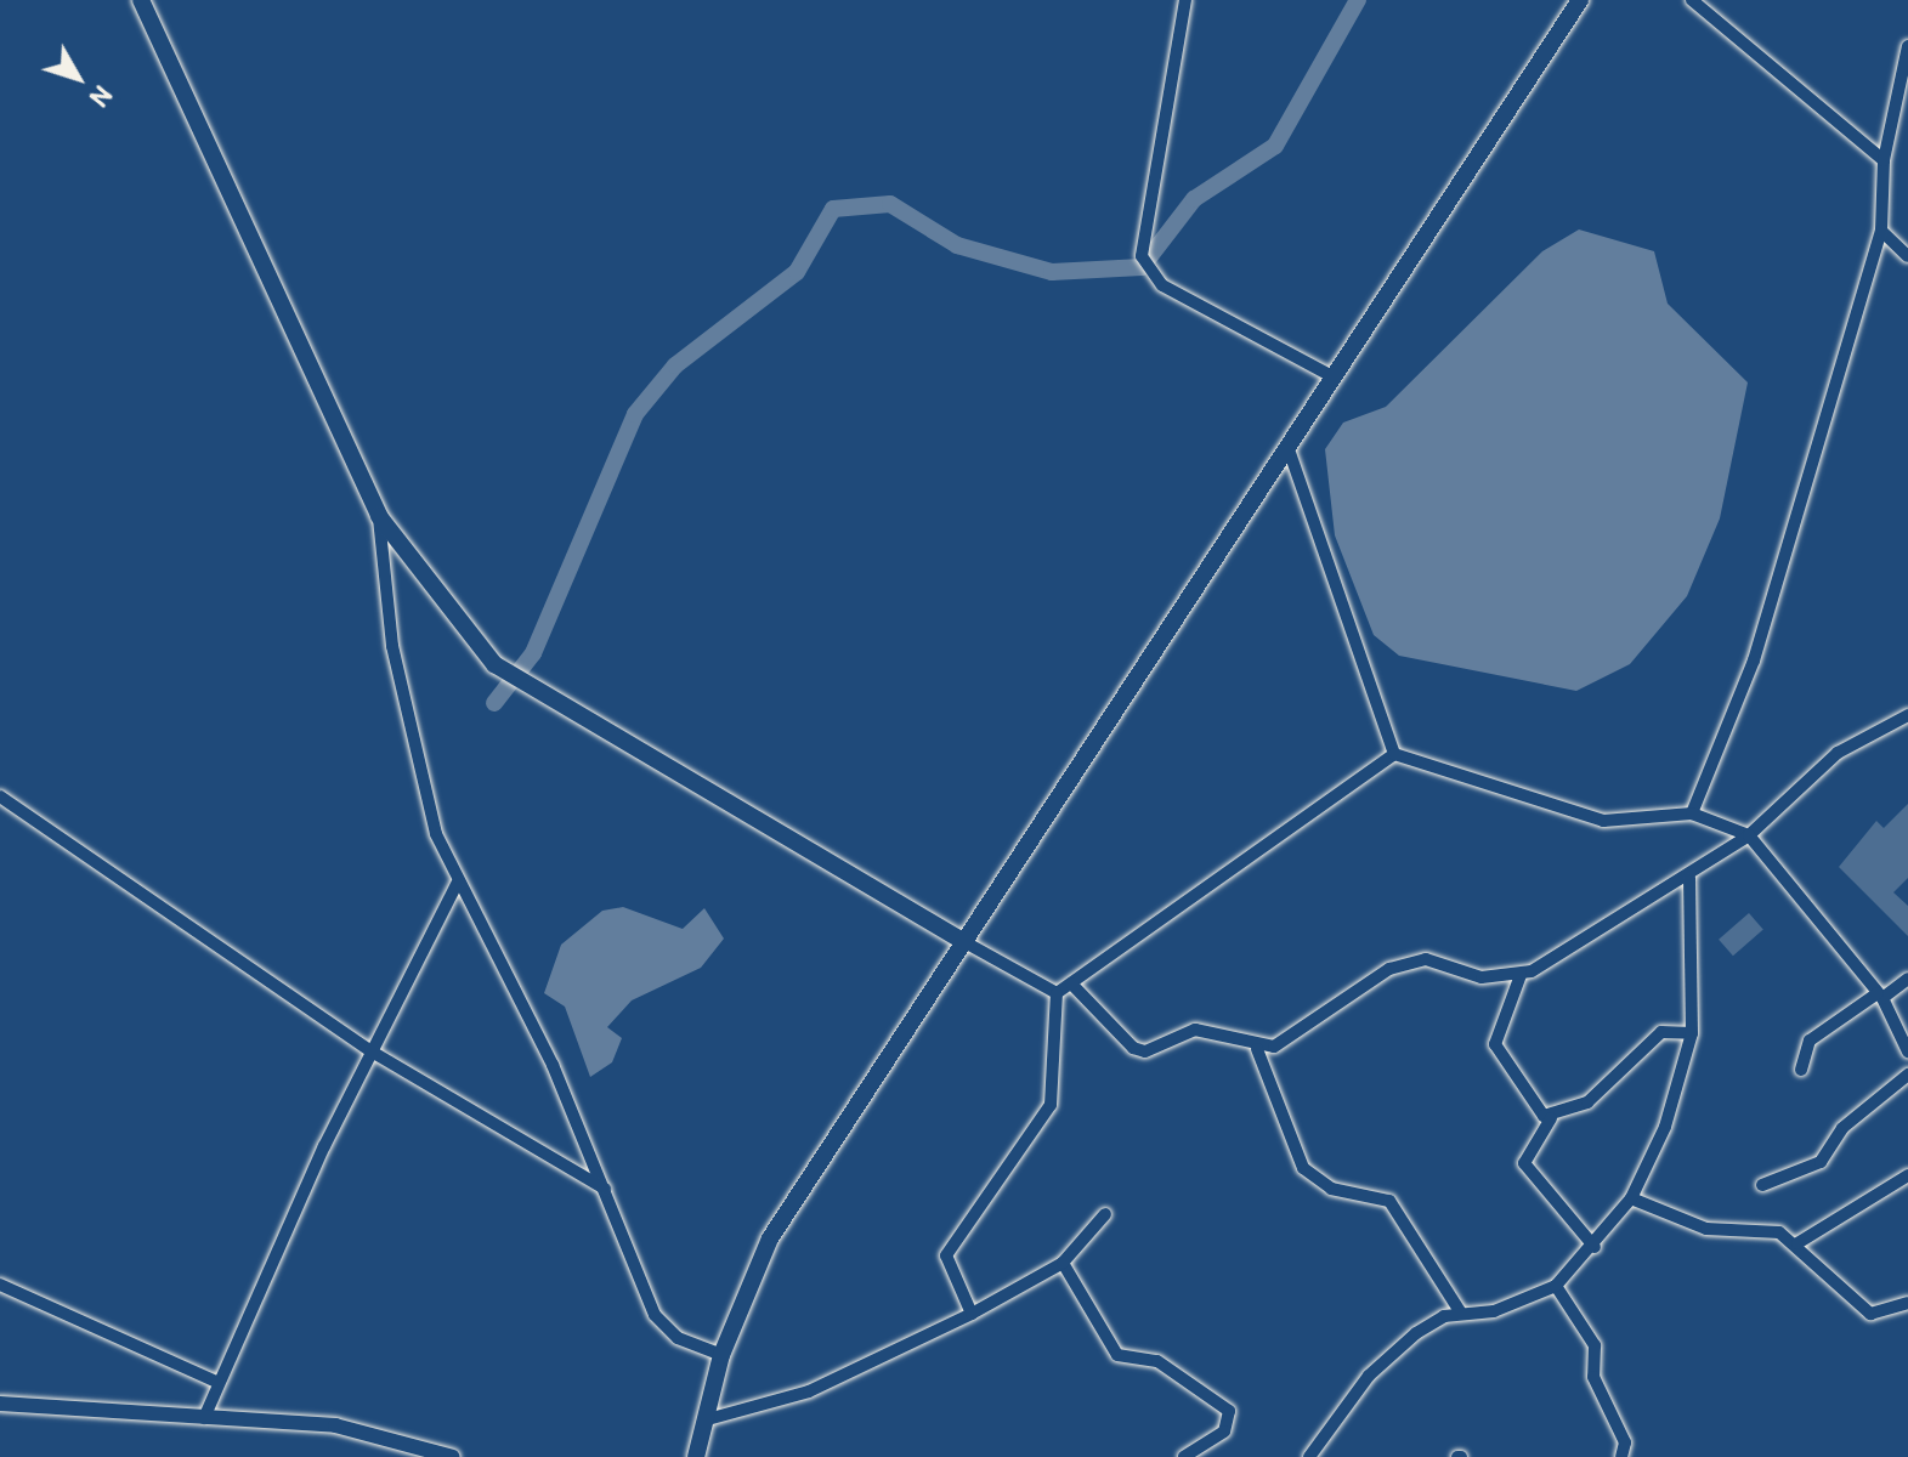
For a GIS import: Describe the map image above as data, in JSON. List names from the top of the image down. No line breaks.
{"north":"bottom right"}
